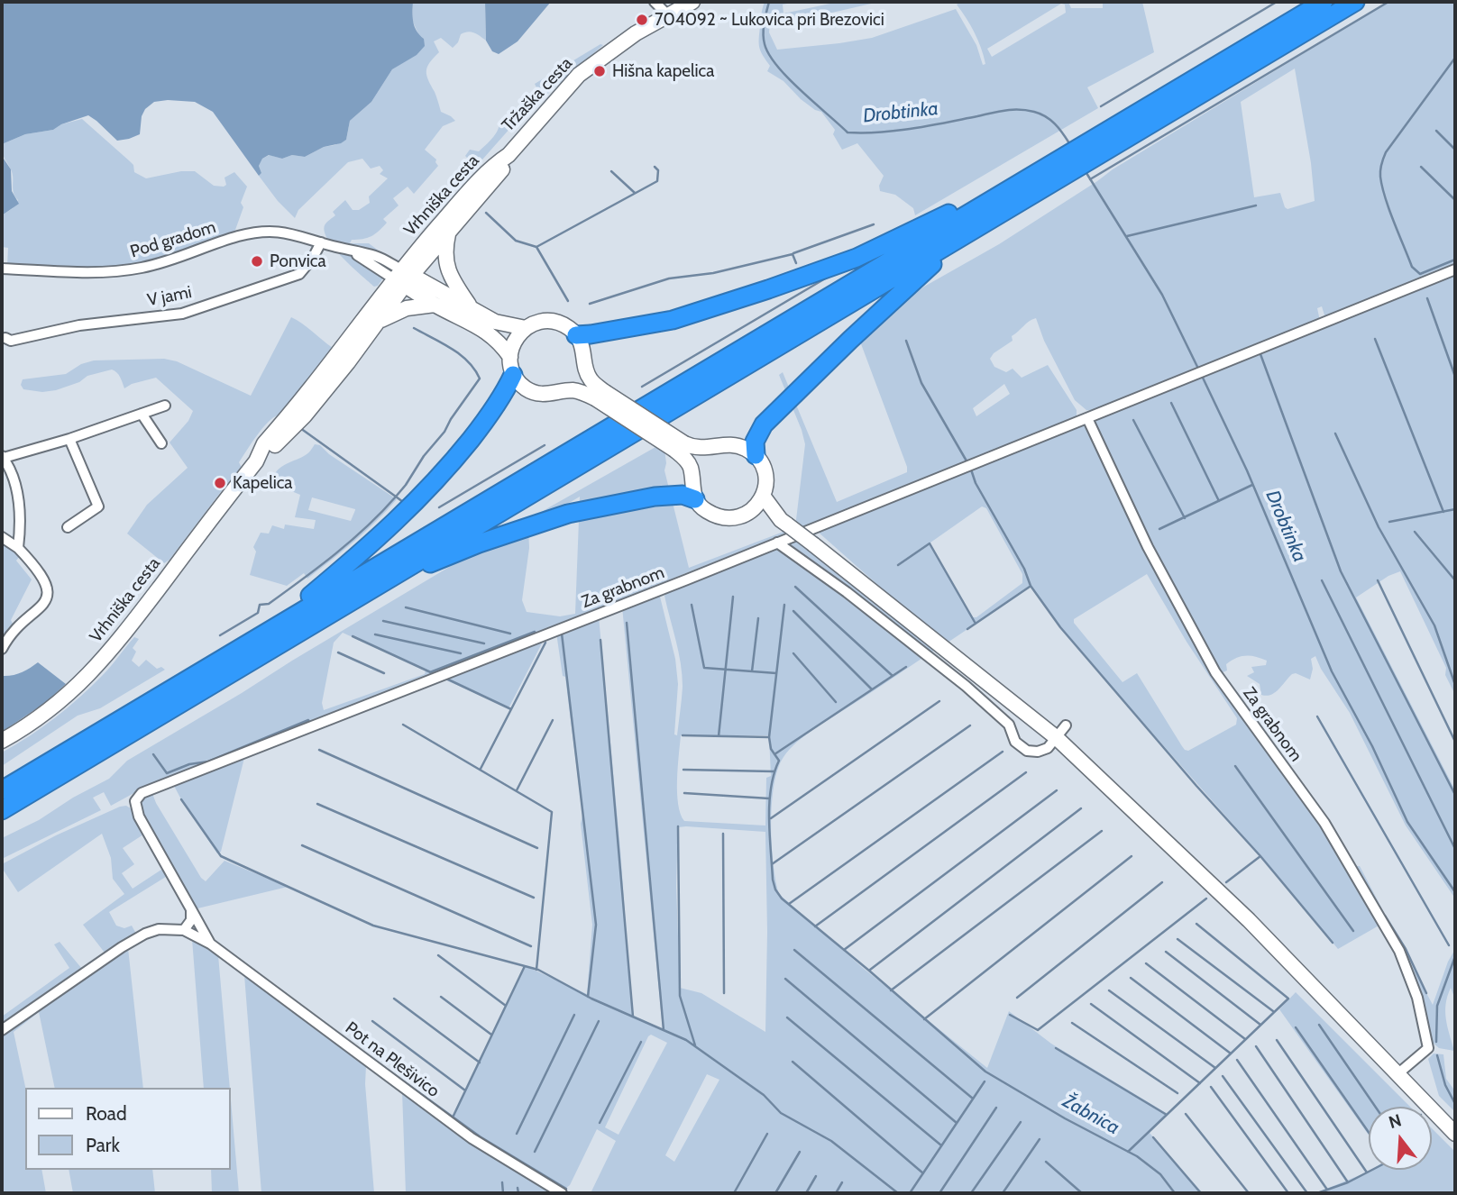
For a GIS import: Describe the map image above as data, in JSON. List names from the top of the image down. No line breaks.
{"streets":{"main road":["Tržaška cesta","Vrhniška cesta"],"street":["Pod gradom","V jami","Za grabnom","Pot na Plešivico"]},"crossings":[["Tržaška cesta","Vrhniška cesta"],["Vrhniška cesta","Pod gradom"],["Pod gradom","V jami"],["Za grabnom","Pot na Plešivico"]],"water":["Drobtinka","Žabnica"],"places":["704092 ~ Lukovica pri Brezovici","Hišna kapelica","Ponvica","Kapelica"],"legend":["Road","Park"],"north":"top"}
